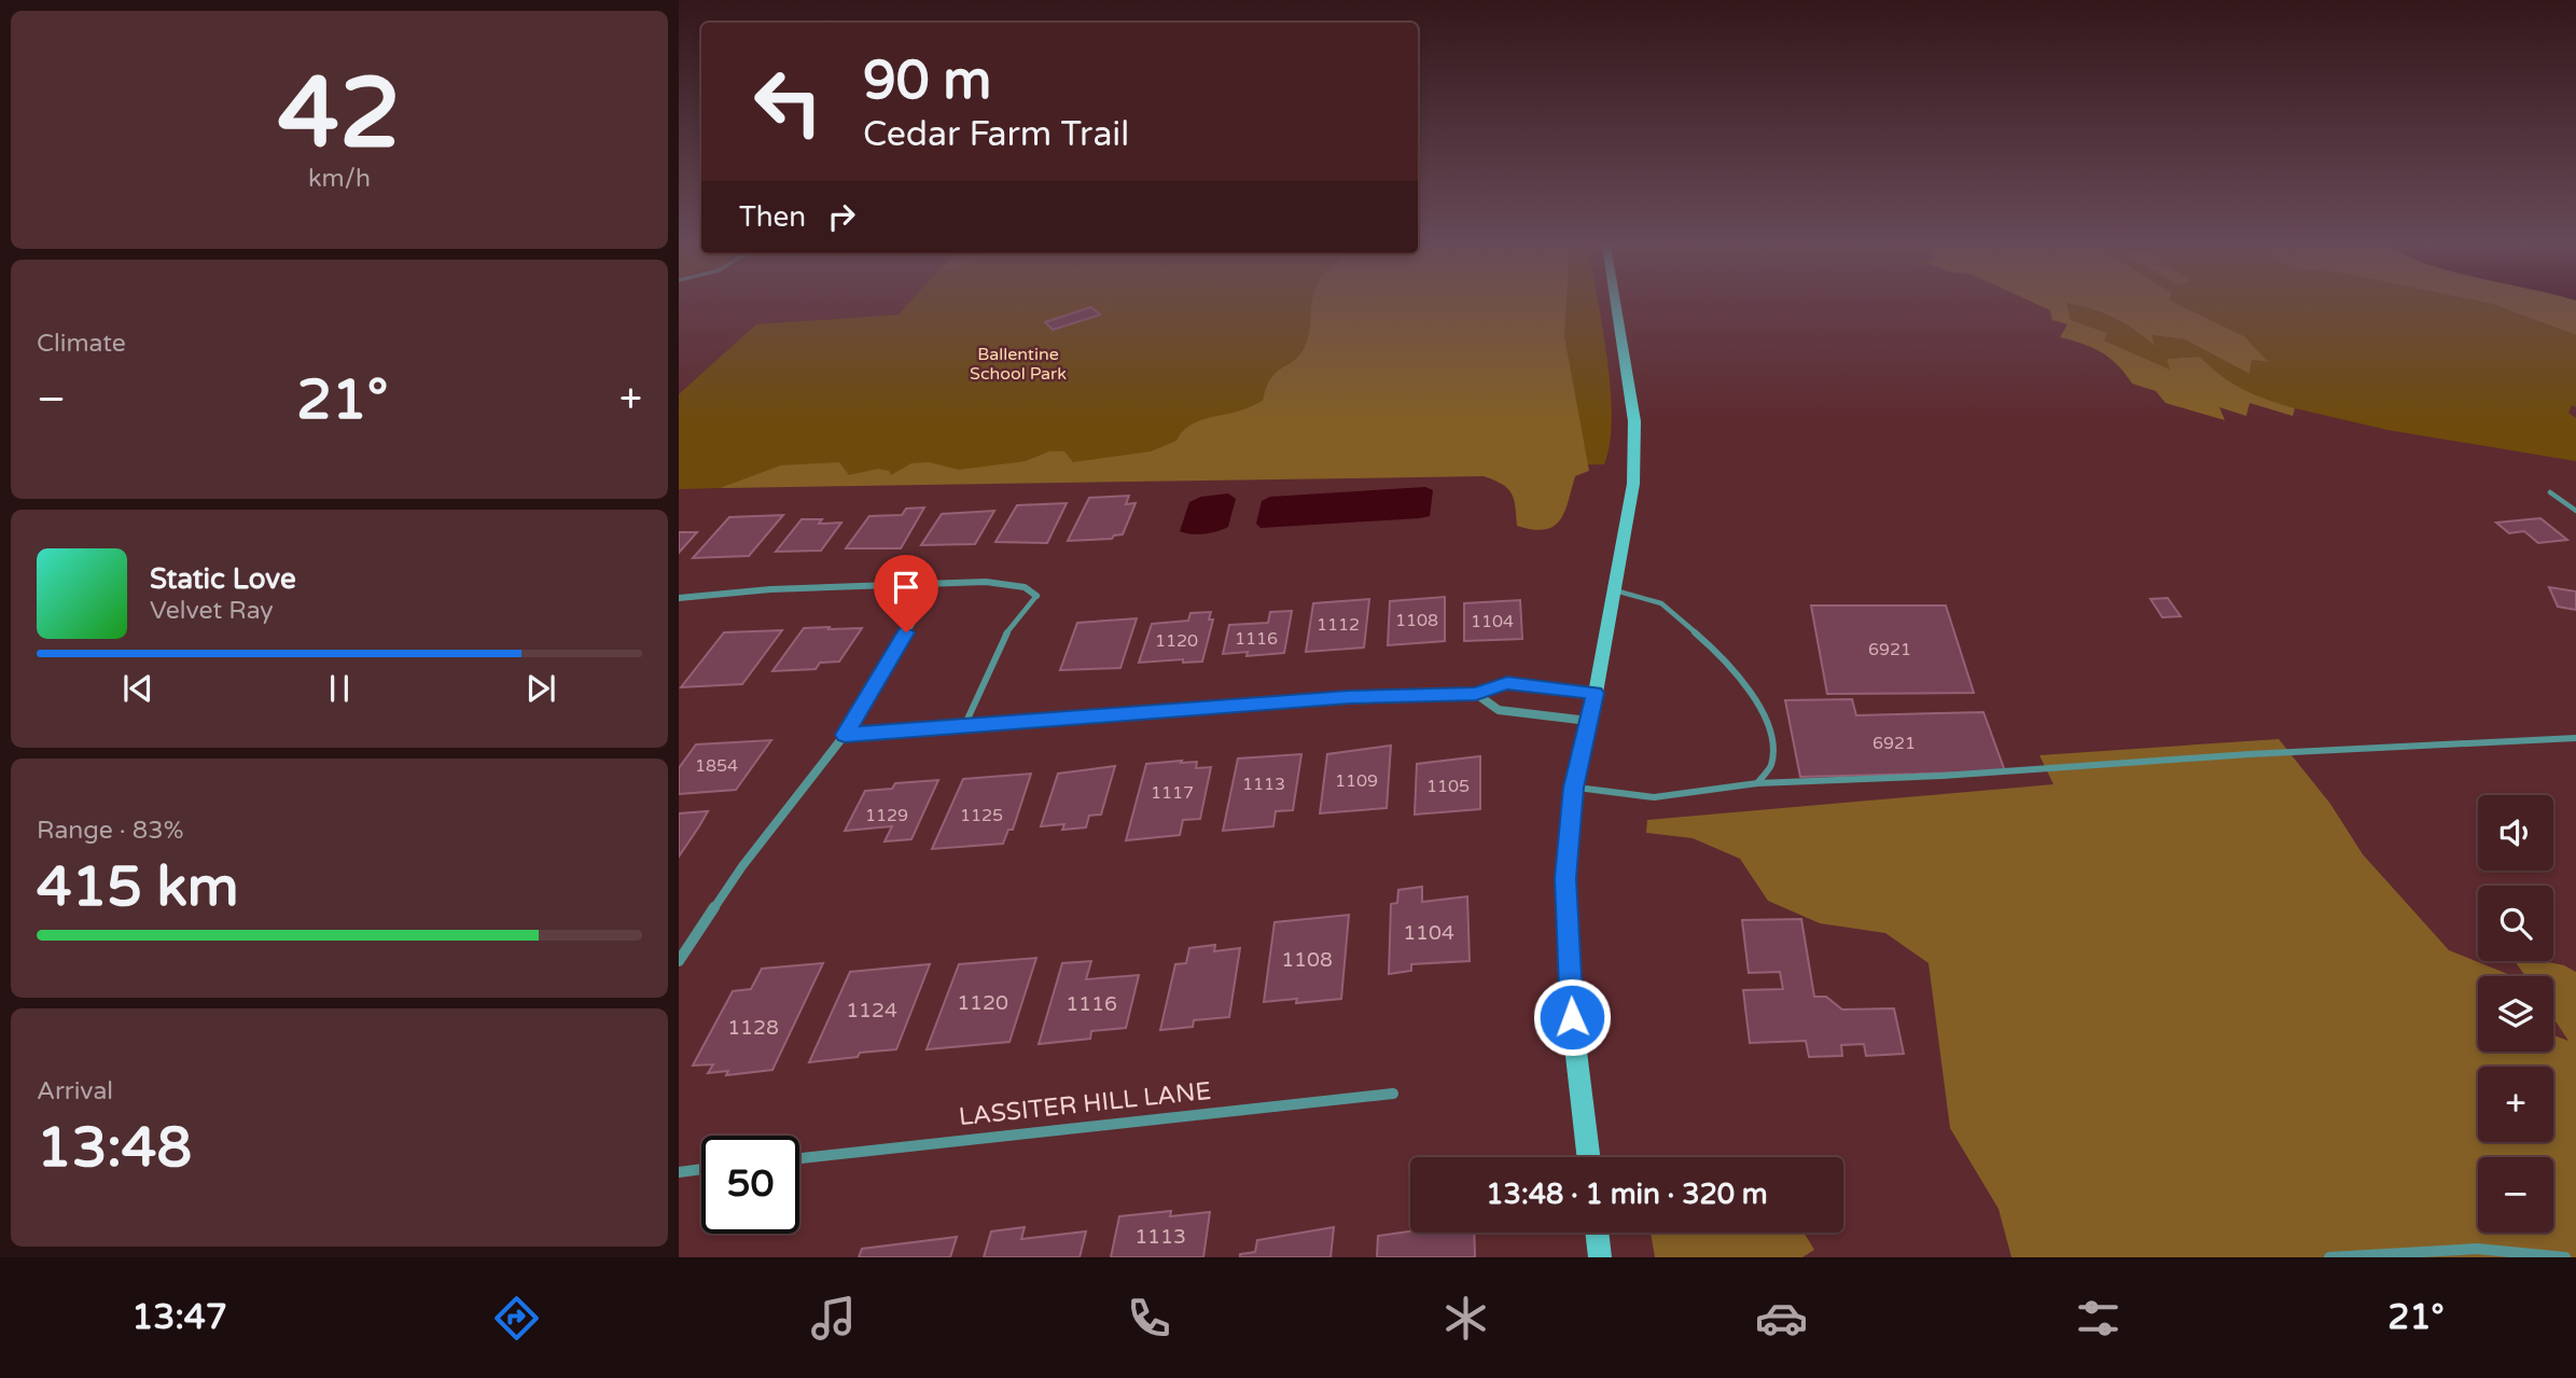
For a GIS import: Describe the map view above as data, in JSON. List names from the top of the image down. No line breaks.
{"streets":{"street":["LASSITER HILL LANE"]},"parks":["Ballentine School Park"],"house_numbers":["1108","1104","1112","1116","1120","6921","6921","1854","1109","1113","1105","1117","1129","1125","1104","1108","1120","1116","1124","1128","1113"],"page":{"tile":[["42","km/h"],"Climate",["Range · 83%","415 km"],["Arrival","13:48"]],"turn":["90 m","Cedar Farm Trail"],"then":"Then","heat":["−","21°","+"],"song":["Static Love","Velvet Ray"],"map_buttons":["+","−"],"limit":"50","trip":"13:48 · 1 min · 320 m","tabs":["13:47","21°"]}}
